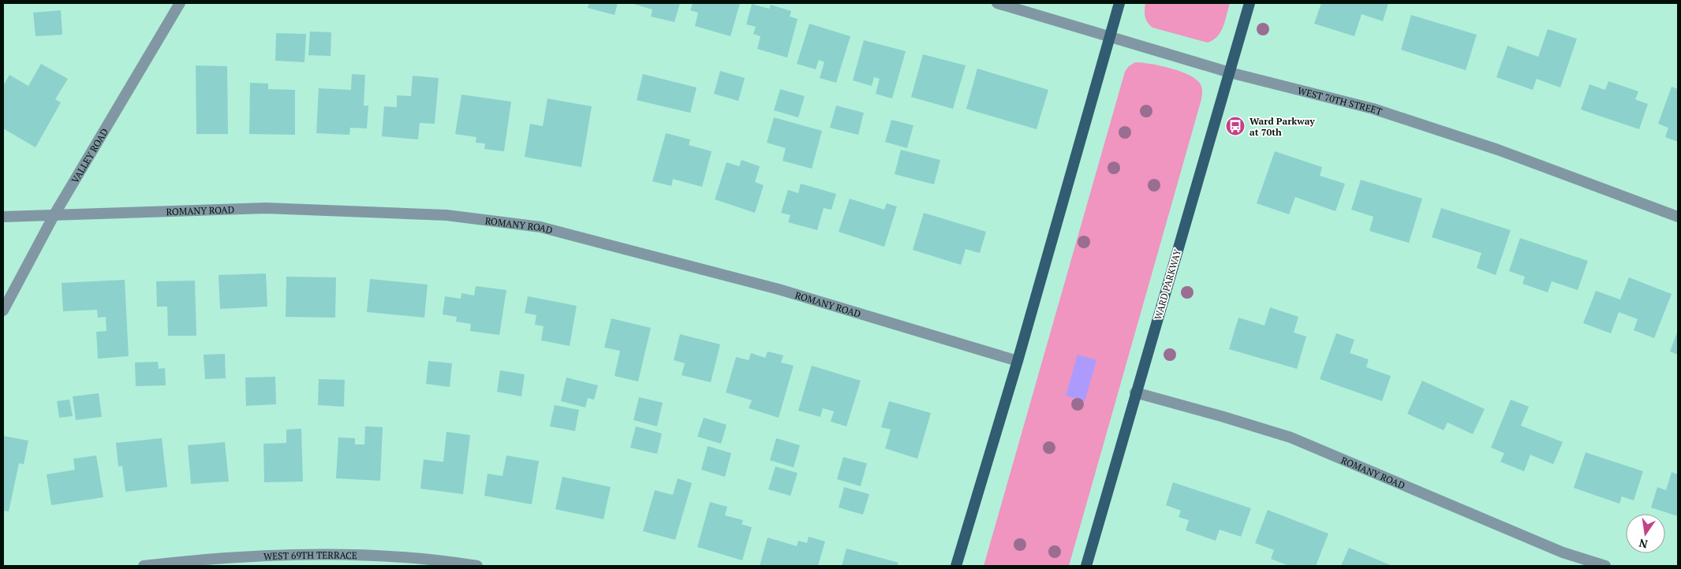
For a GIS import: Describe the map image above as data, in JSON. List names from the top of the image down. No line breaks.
{"streets":{"main road":["WARD PARKWAY"],"street":["WEST 70TH STREET","VALLEY ROAD","ROMANY ROAD","WEST 69TH TERRACE"]},"crossings":[["WEST 70TH STREET","WARD PARKWAY"],["VALLEY ROAD","ROMANY ROAD"],["ROMANY ROAD","WARD PARKWAY"]],"places":{"bus stop":["Ward Parkway at 70th"]},"north":"bottom"}
